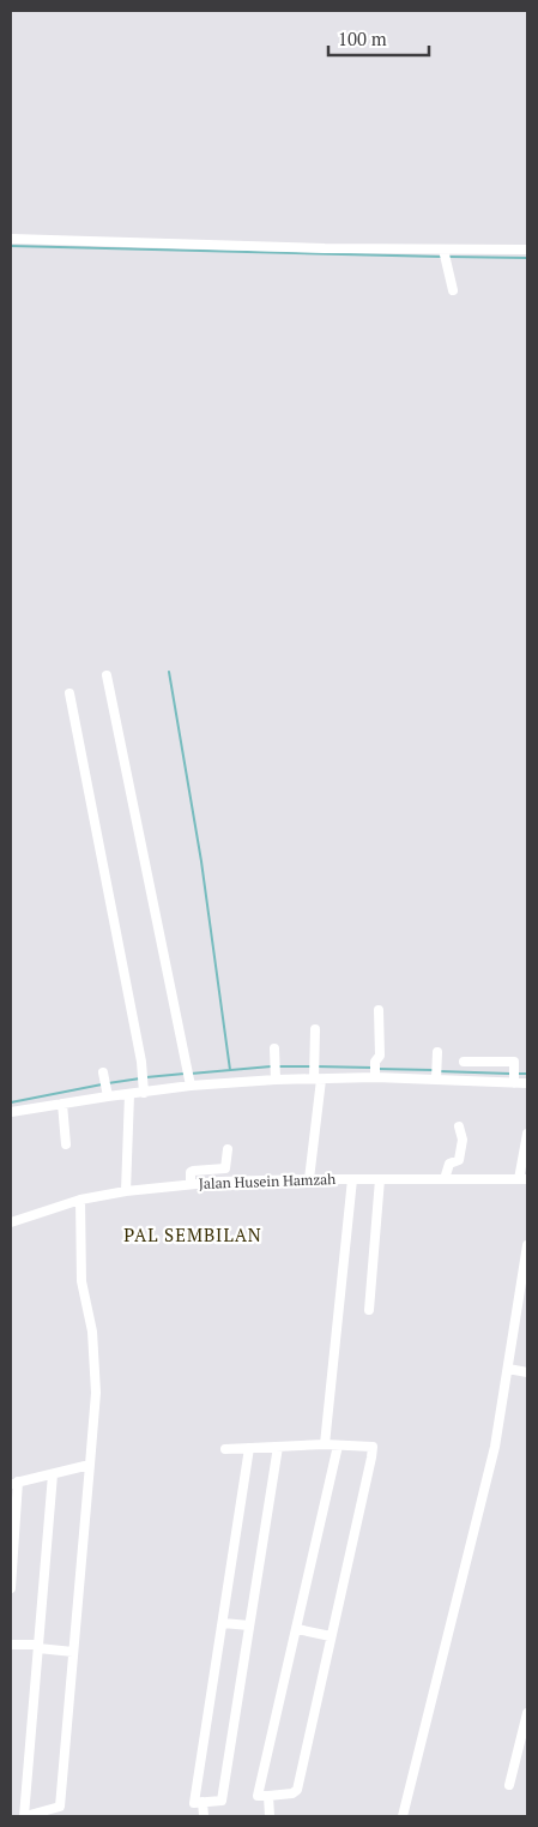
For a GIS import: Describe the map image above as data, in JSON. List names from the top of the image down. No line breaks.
{"streets":{"street":["Jalan Husein Hamzah"]},"districts":["PAL SEMBILAN"],"scale_bar":"100 m"}
